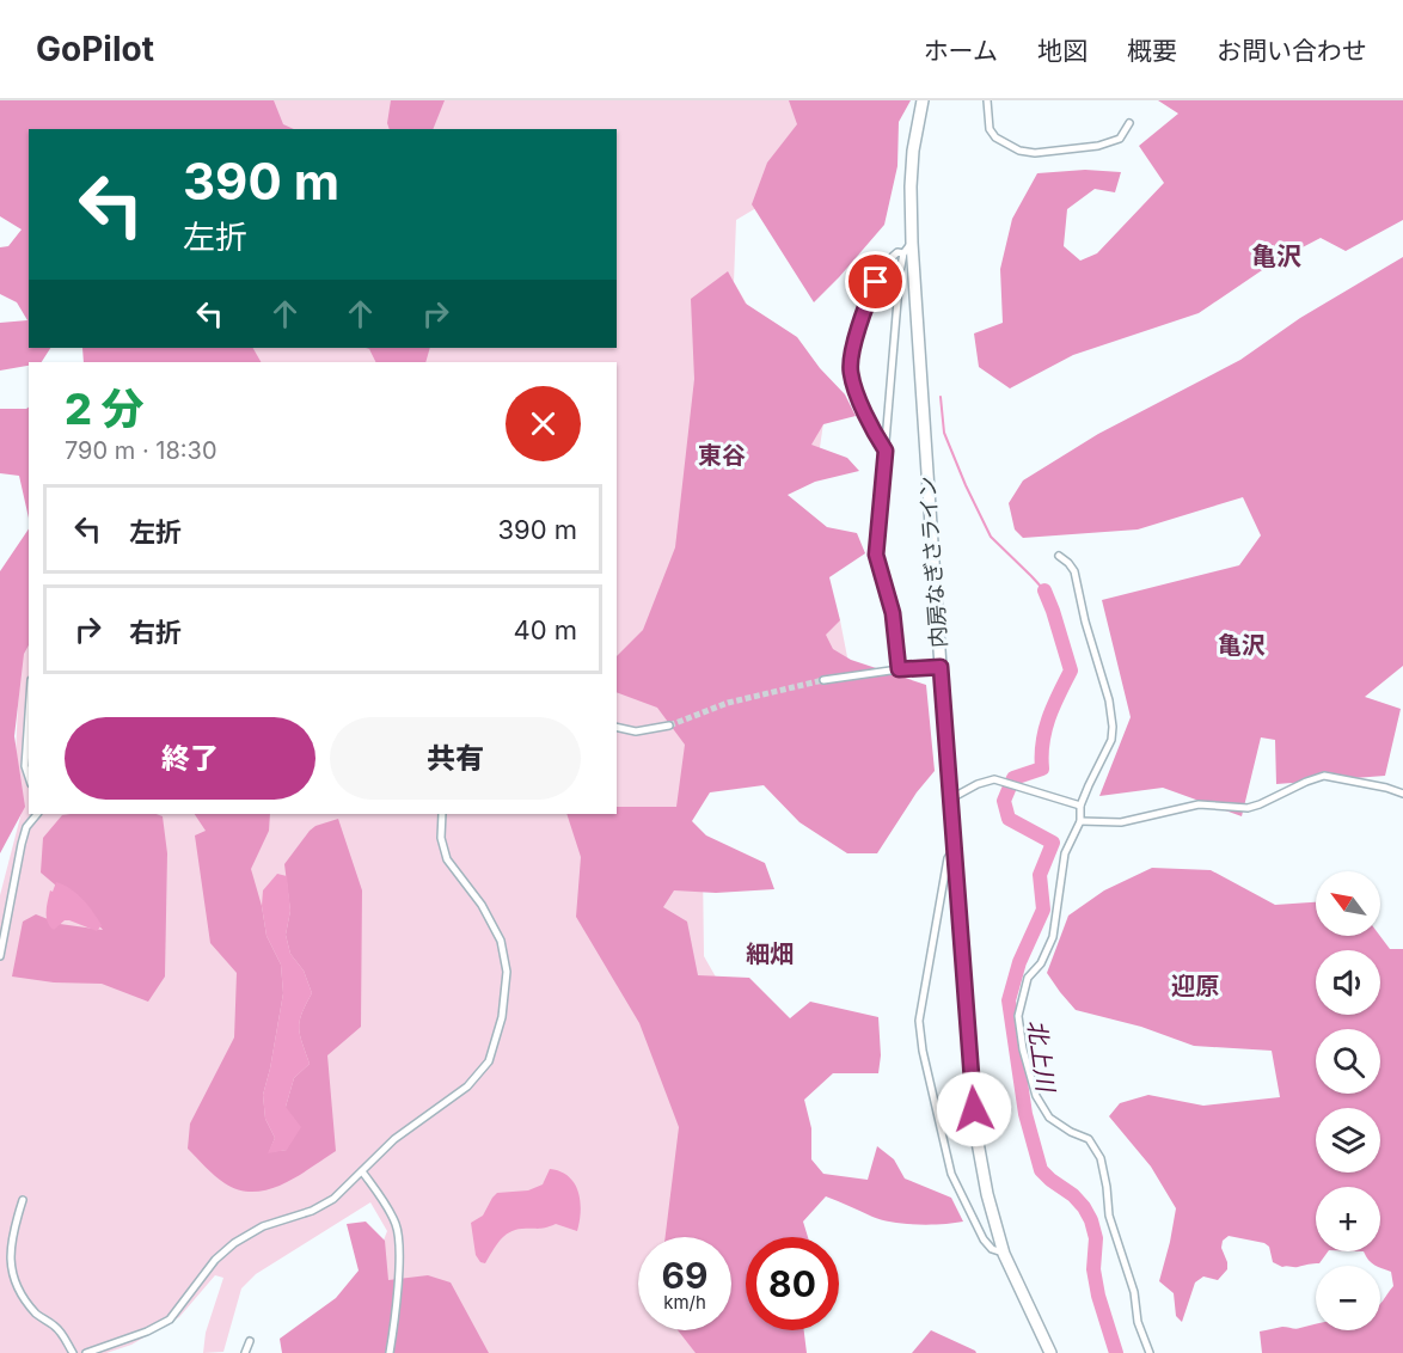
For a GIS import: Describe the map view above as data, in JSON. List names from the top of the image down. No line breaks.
{"streets":{"highway":["内房なぎさライン"]},"districts":["亀沢","東谷","亀沢","細畑","迎原"],"water":["北上川"],"north":"top left","page":{"header":"GoPilot","nav":["ホーム","地図","概要","お問い合わせ"],"turn":["390 m","左折"],"heading":["2 分","790 m · 18:30"],"list":[{"name":"左折","value":"390 m"},{"name":"右折","value":"40 m"}],"buttons":["終了","共有"],"map_buttons":["+","−"],"speed":"69 km/h","limit":"80"}}
